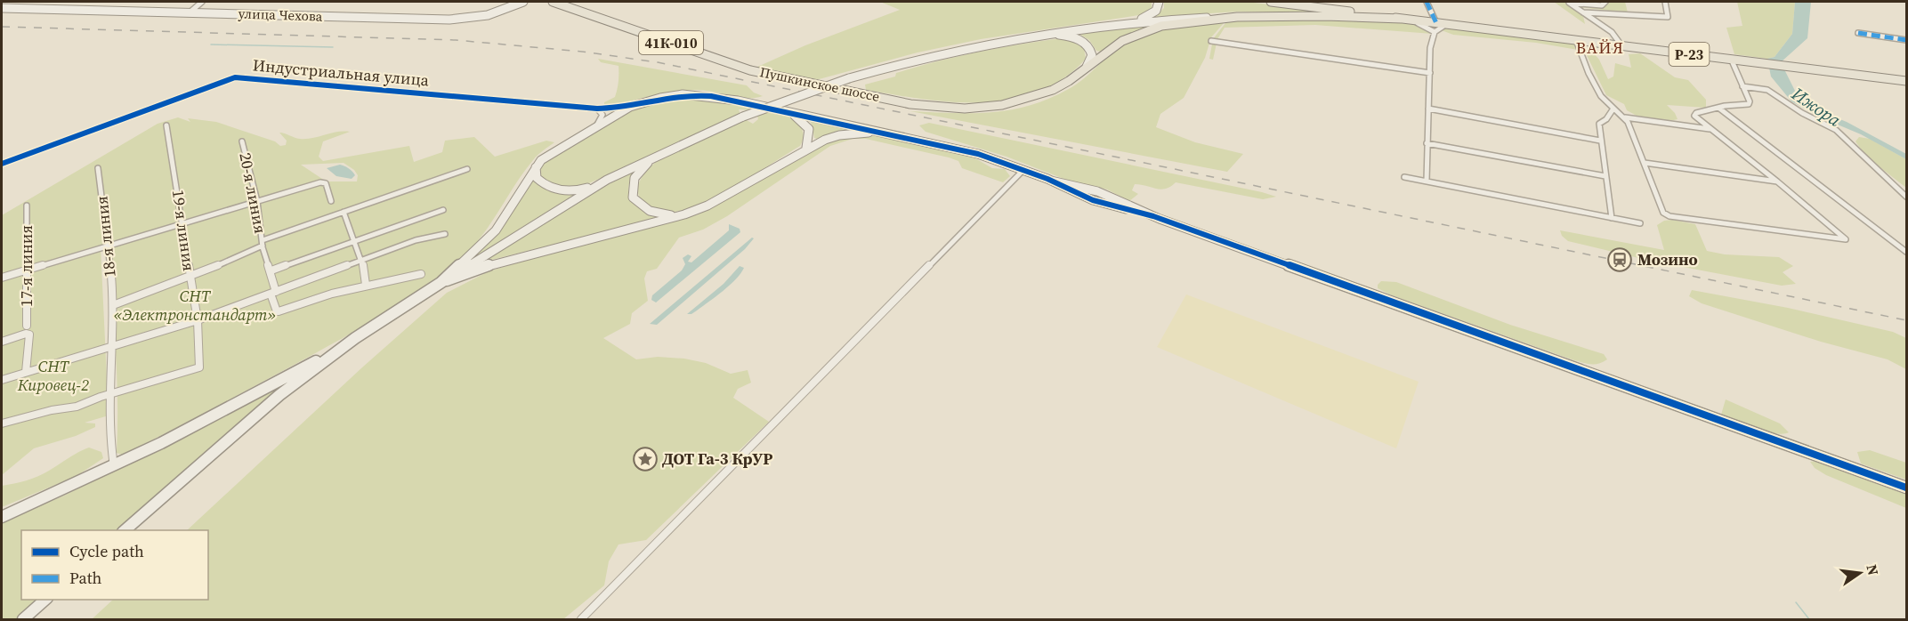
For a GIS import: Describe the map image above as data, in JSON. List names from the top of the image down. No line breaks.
{"streets":{"main road":["41К-010","Р-23","Пушкинское шоссе"],"street":["улица Чехова","Индустриальная улица","20-я линия","19-я линия","18-я линия","17-я линия"]},"crossings":[["Р-23","Пушкинское шоссе"],["Р-23","18-я линия"],["19-я линия","18-я линия"]],"districts":["ВАЙЯ"],"water":["Ижора"],"parks":["СНТ «Электронстандарт»","СНТ Кировец-2"],"places":{"station":["Мозино"],"place":["ДОТ Га-3 КрУР"]},"legend":["Cycle path","Path"],"north":"right"}
